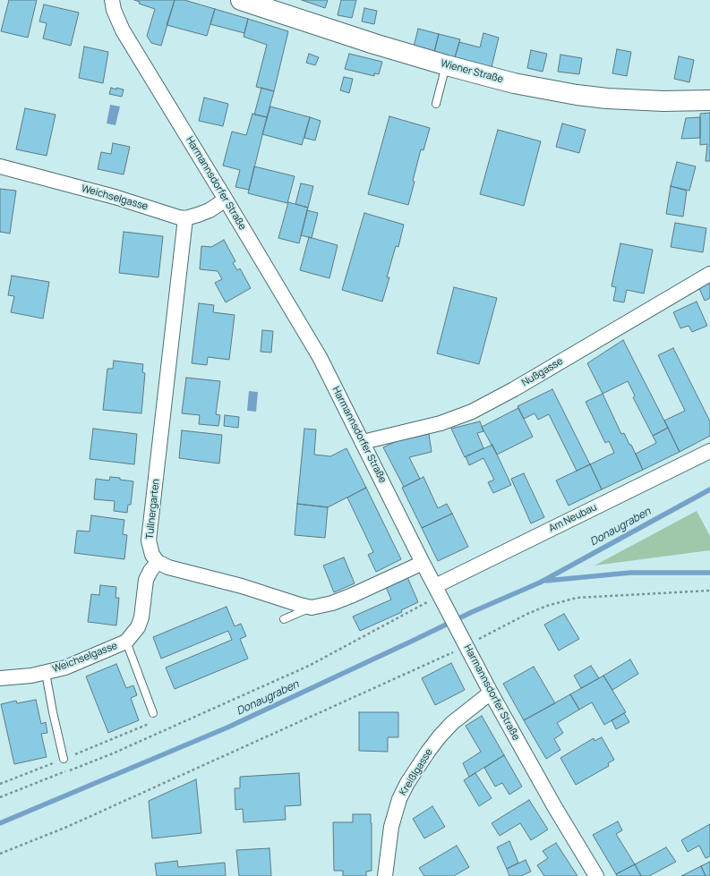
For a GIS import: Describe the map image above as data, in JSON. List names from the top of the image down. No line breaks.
{"streets":{"street":["Wiener Straße","Harmannsdorfer Straße","Weichselgasse","Nußgasse","Tullnergarten","Am Neubau","Kreißlgasse"]},"crossings":[["Harmannsdorfer Straße","Weichselgasse"],["Harmannsdorfer Straße","Nußgasse"],["Harmannsdorfer Straße","Am Neubau"],["Harmannsdorfer Straße","Kreißlgasse"],["Weichselgasse","Tullnergarten"]],"water":["Donaugraben"]}
